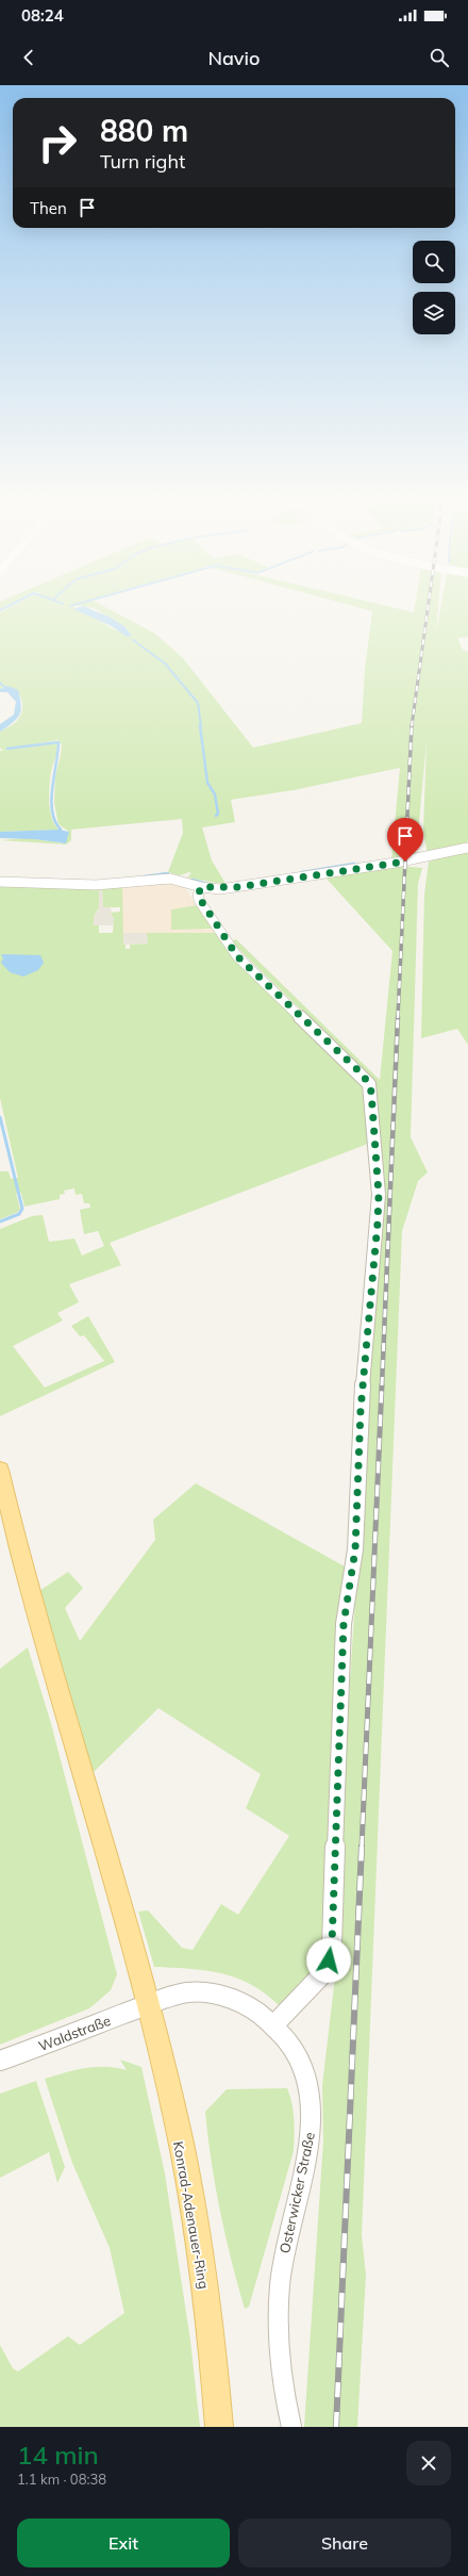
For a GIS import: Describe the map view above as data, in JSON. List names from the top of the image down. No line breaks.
{"streets":{"main road":["Konrad-Adenauer-Ring"],"street":["Waldstraße","Osterwicker Straße"]},"crossings":[["Waldstraße","Osterwicker Straße"],["Waldstraße","Konrad-Adenauer-Ring"],["Osterwicker Straße","Konrad-Adenauer-Ring"]],"page":{"status":"08:24","header":"Navio","turn":["880 m","Turn right"],"then":"Then","heading":["14 min","1.1 km · 08:38"],"buttons":["Exit","Share"]}}
